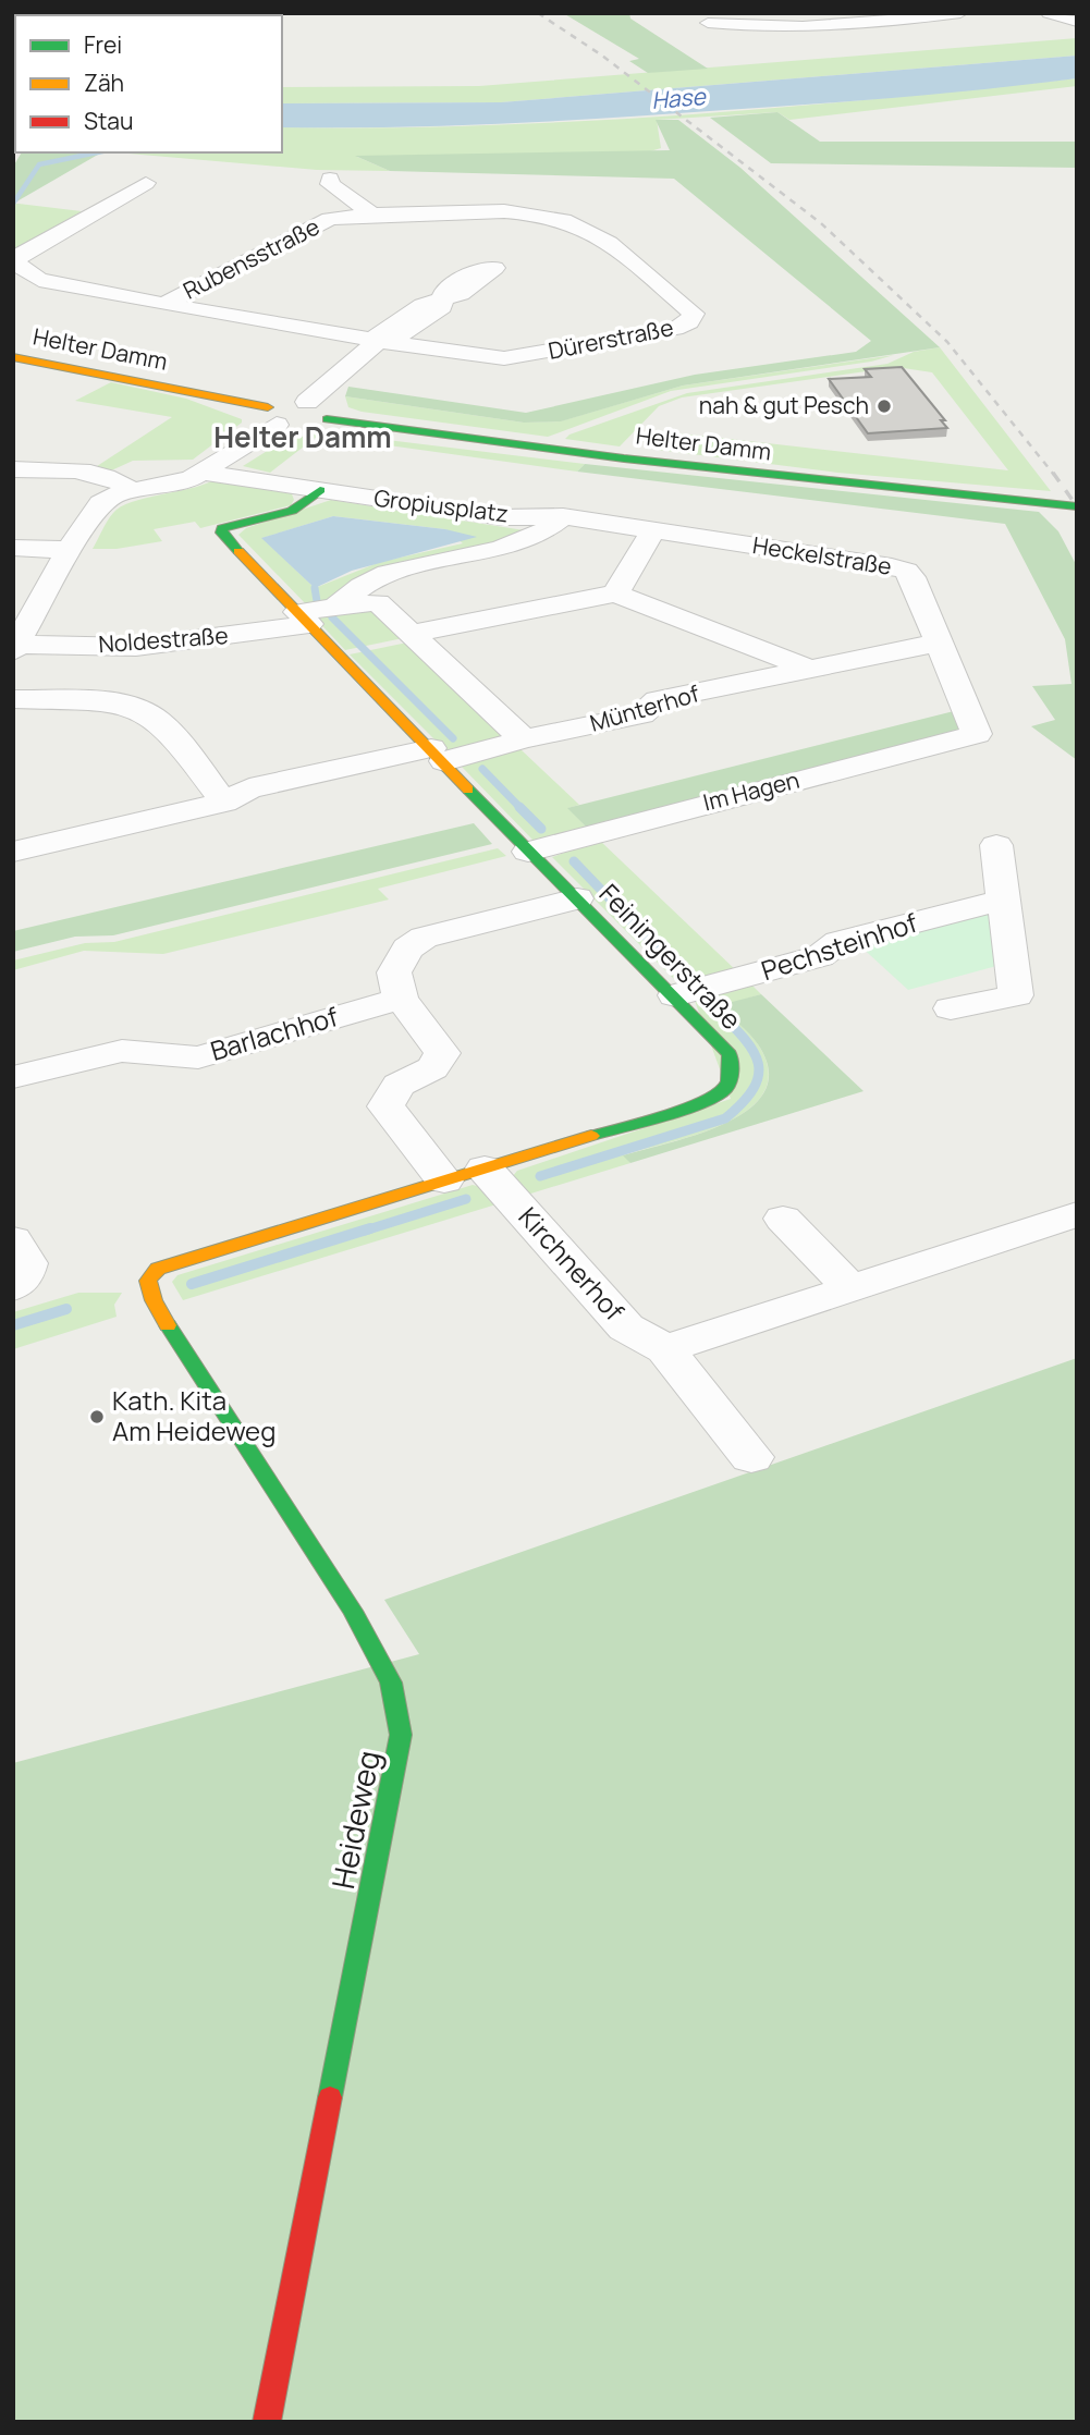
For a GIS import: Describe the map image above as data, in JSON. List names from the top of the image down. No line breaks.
{"streets":{"street":["Rubensstraße","Dürerstraße","Helter Damm","Gropiusplatz","Heckelstraße","Noldestraße","Münterhof","Im Hagen","Pechsteinhof","Feiningerstraße","Barlachhof","Kirchnerhof","Heideweg"]},"crossings":[["Rubensstraße","Dürerstraße"],["Rubensstraße","Gropiusplatz"],["Dürerstraße","Gropiusplatz"],["Helter Damm","Gropiusplatz"],["Gropiusplatz","Heckelstraße"],["Gropiusplatz","Noldestraße"],["Heckelstraße","Münterhof"],["Heckelstraße","Im Hagen"],["Noldestraße","Feiningerstraße"],["Münterhof","Feiningerstraße"],["Im Hagen","Feiningerstraße"],["Pechsteinhof","Feiningerstraße"],["Feiningerstraße","Kirchnerhof"],["Feiningerstraße","Heideweg"]],"districts":["Helter Damm"],"water":["Hase"],"places":["nah & gut Pesch","Kath. Kita Am Heideweg"],"legend":["Frei","Zäh","Stau"]}
